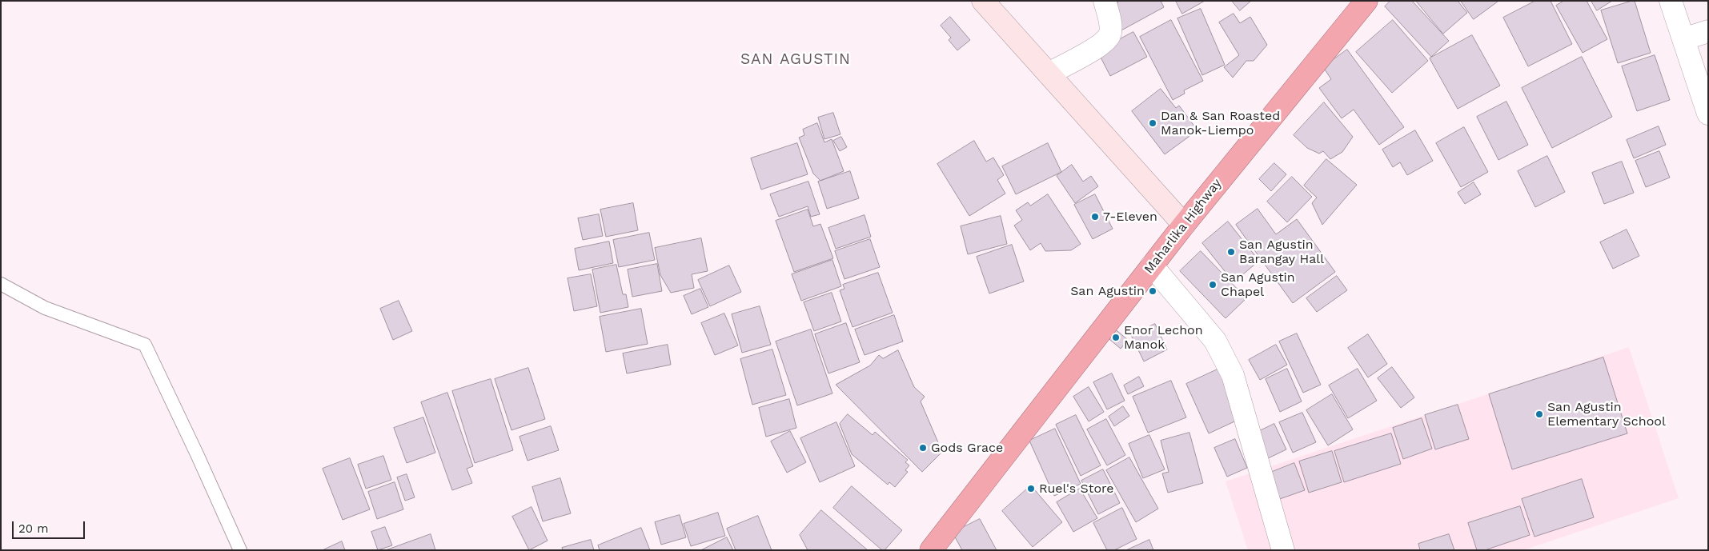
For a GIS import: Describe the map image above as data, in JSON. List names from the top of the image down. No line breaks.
{"streets":{"highway":["Maharlika Highway"]},"districts":["SAN AGUSTIN"],"places":["Dan & San Roasted Manok-Liempo","7-Eleven","San Agustin Barangay Hall","San Agustin Chapel","San Agustin","Enor Lechon Manok","San Agustin Elementary School","Gods Grace","Ruel's Store"],"scale_bar":"20 m"}
